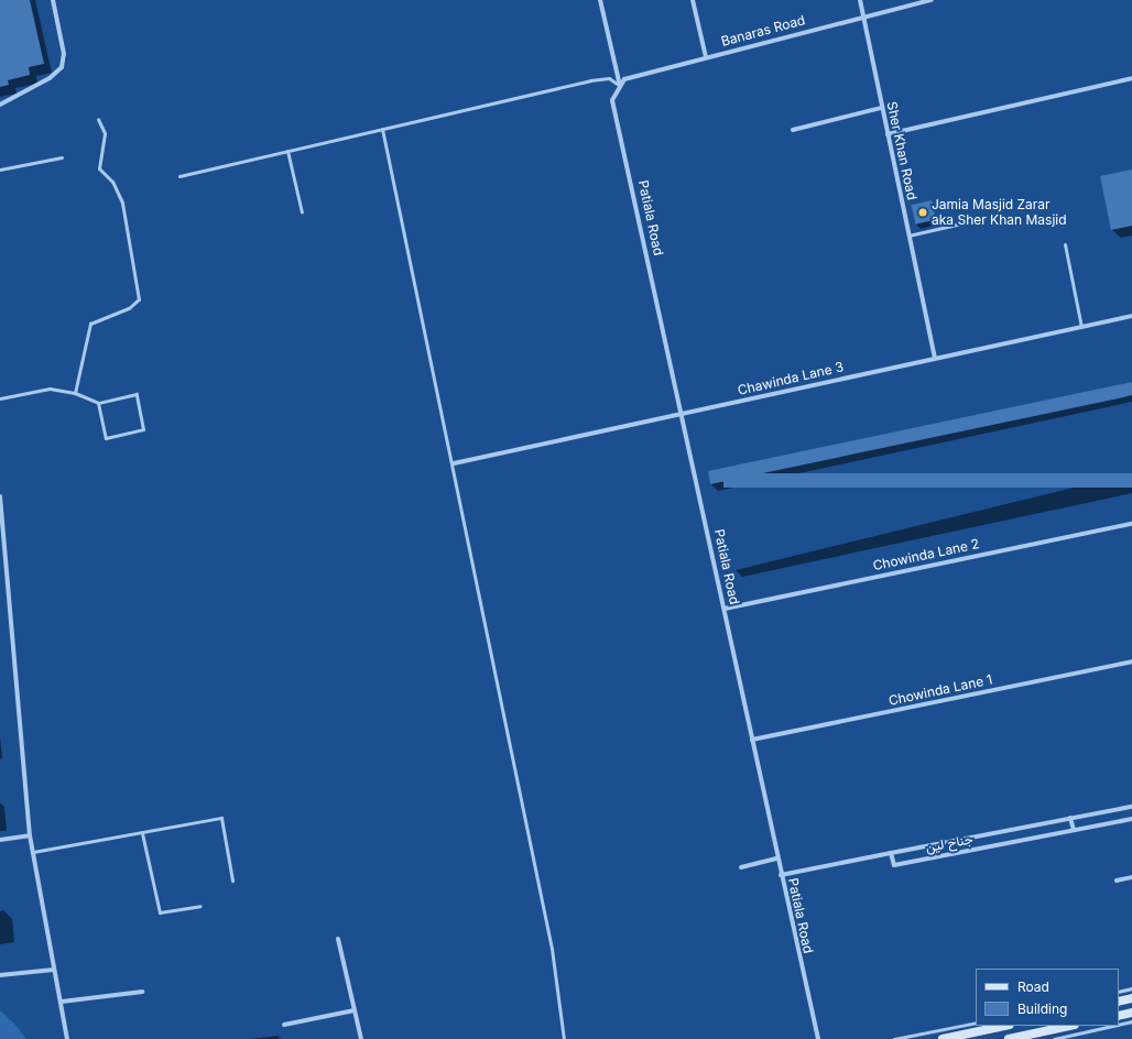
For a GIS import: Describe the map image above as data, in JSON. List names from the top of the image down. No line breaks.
{"streets":{"street":["Banaras Road","Sher Khan Road","Patiala Road","Chawinda Lane 3","Chowinda Lane 2","Chowinda Lane 1","جناح لین"]},"crossings":[["Banaras Road","Sher Khan Road"],["Banaras Road","Patiala Road"],["Sher Khan Road","Chawinda Lane 3"],["Patiala Road","Chawinda Lane 3"],["Patiala Road","Chowinda Lane 2"],["Patiala Road","Chowinda Lane 1"]],"places":["Jamia Masjid Zarar aka Sher Khan Masjid"],"legend":["Road","Building"]}
